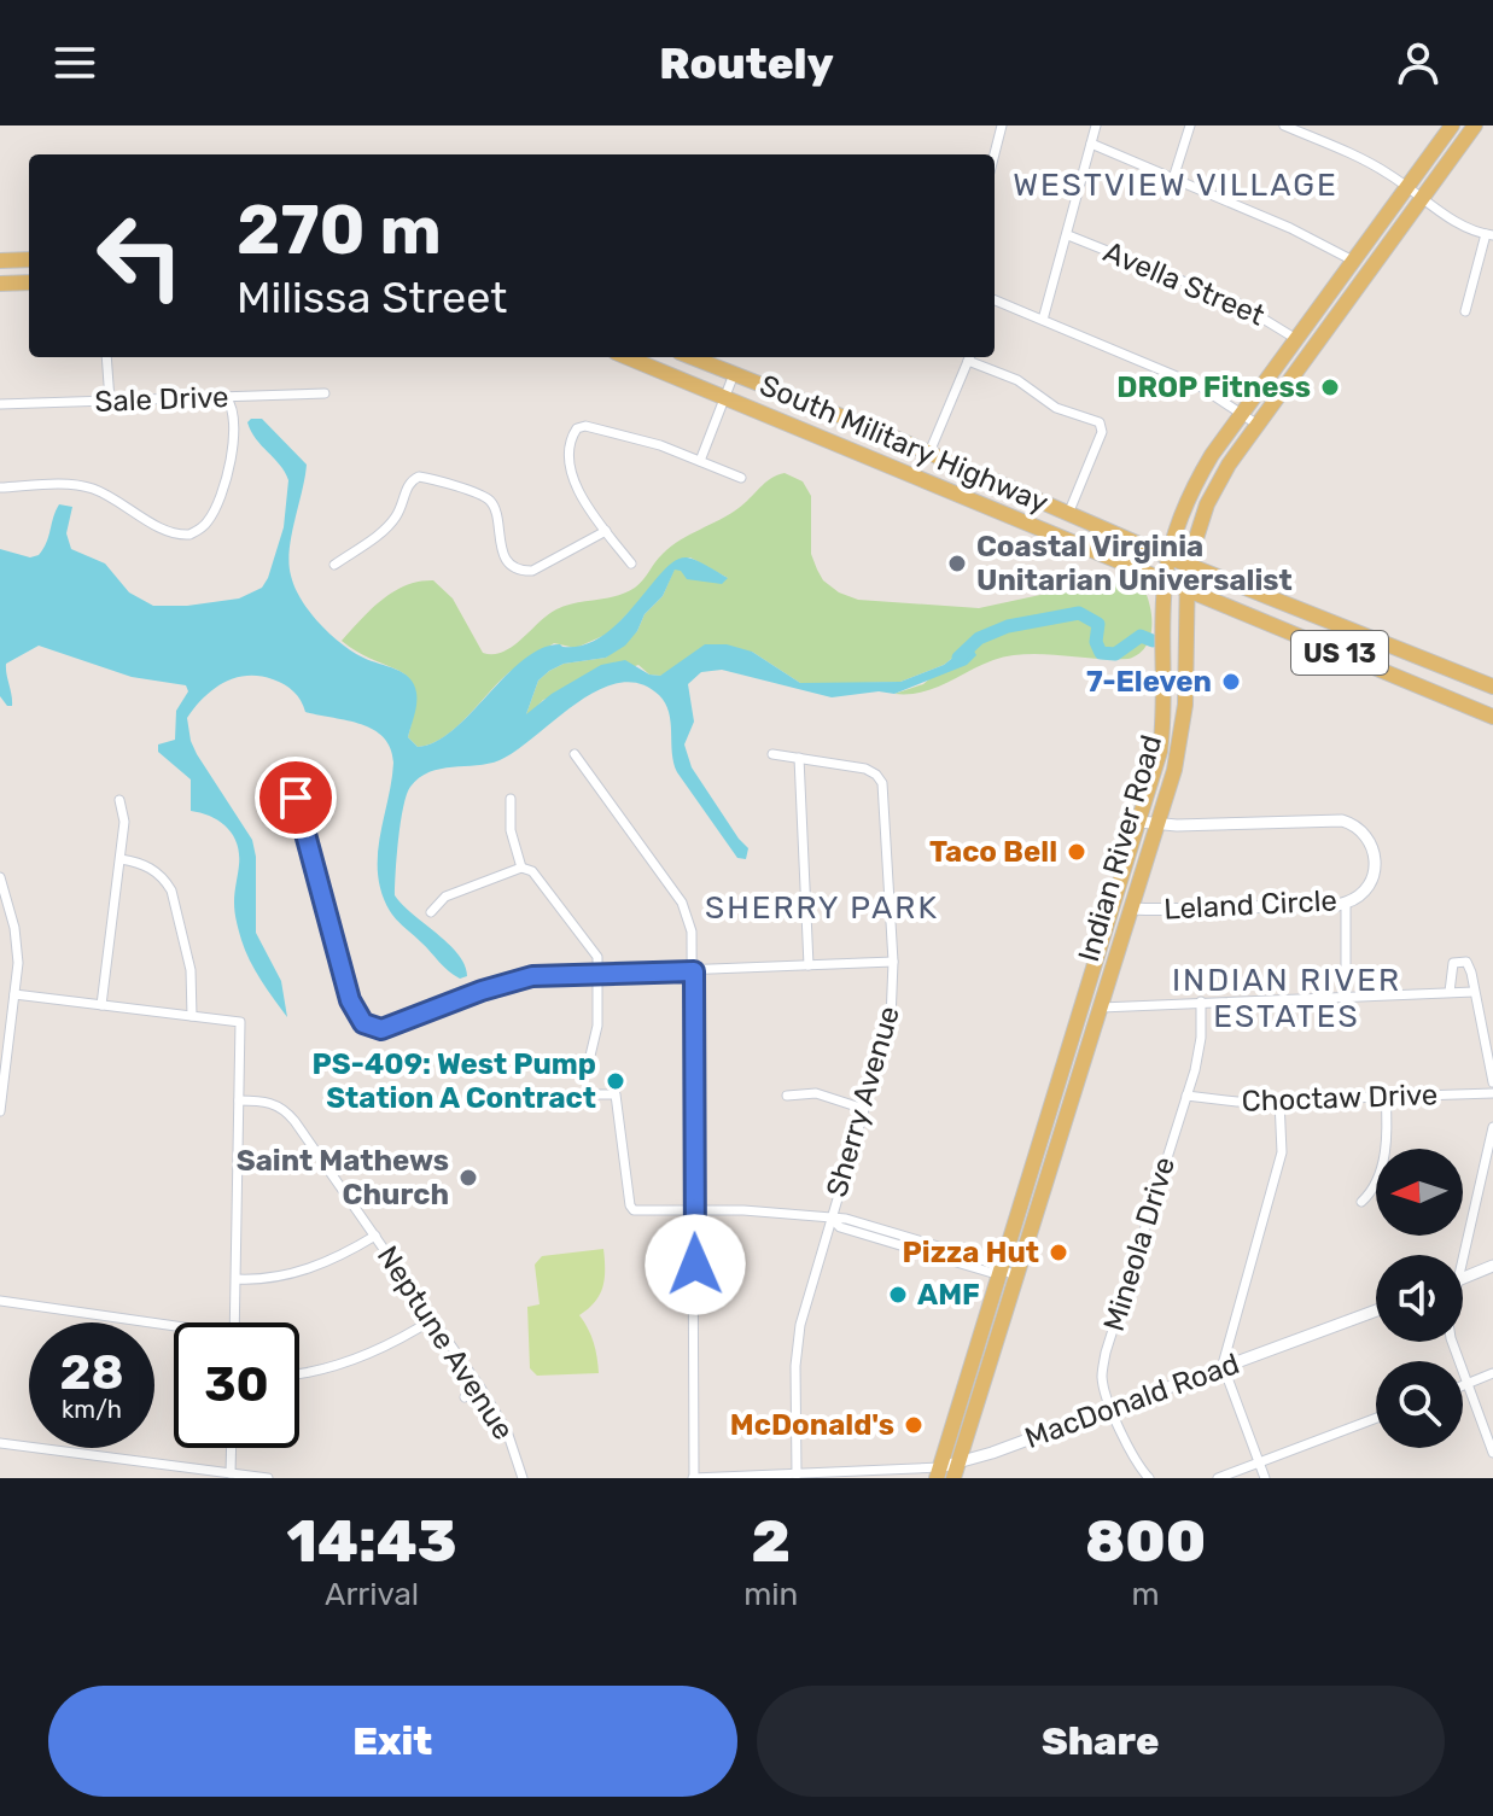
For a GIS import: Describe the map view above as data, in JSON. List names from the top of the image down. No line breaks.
{"streets":{"main road":["South Military Highway","US 13","Indian River Road"],"street":["Avella Street","Sale Drive","Leland Circle","Choctaw Drive","Sherry Avenue","Mineola Drive","Neptune Avenue","MacDonald Road"]},"crossings":[["Avella Street","Indian River Road"],["South Military Highway","Indian River Road"],["Indian River Road","Leland Circle"],["Indian River Road","MacDonald Road"],["Choctaw Drive","Mineola Drive"],["Sherry Avenue","MacDonald Road"],["Mineola Drive","MacDonald Road"]],"districts":["WESTVIEW VILLAGE","SHERRY PARK","INDIAN RIVER ESTATES"],"places":["DROP Fitness","Coastal Virginia Unitarian Universalist","7-Eleven","Taco Bell","PS-409: West Pump Station A Contract","Saint Mathews Church","Pizza Hut","AMF","McDonald's"],"north":"left","page":{"header":"Routely","turn":["270 m","Milissa Street"],"speed":"28 km/h","limit":"30","eta":["14:43","Arrival","2","min","800","m"],"buttons":["Exit","Share"]}}
